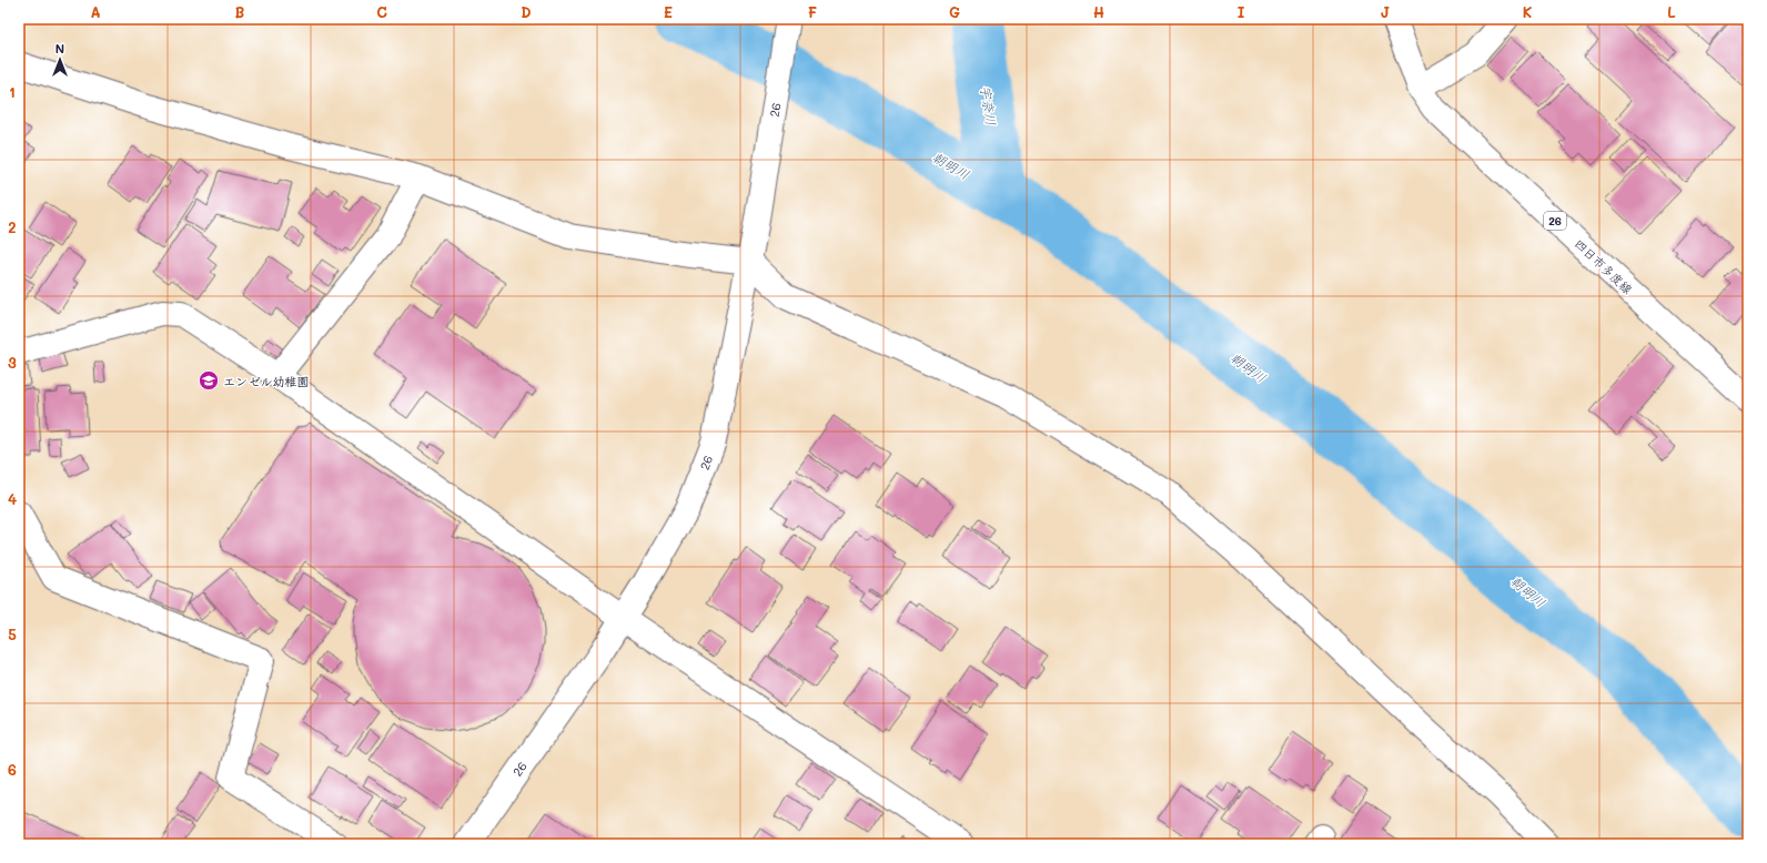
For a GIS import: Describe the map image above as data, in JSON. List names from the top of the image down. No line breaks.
{"streets":{"street":["26","四日市多度線"]},"water":["宇奈川","朝明川"],"places":{"school or university":["エンゼル幼稚園"]},"north":"top","grid":{"columns":["A","B","C","D","E","F","G","H","I","J","K","L"],"rows":["1","2","3","4","5","6"]}}
